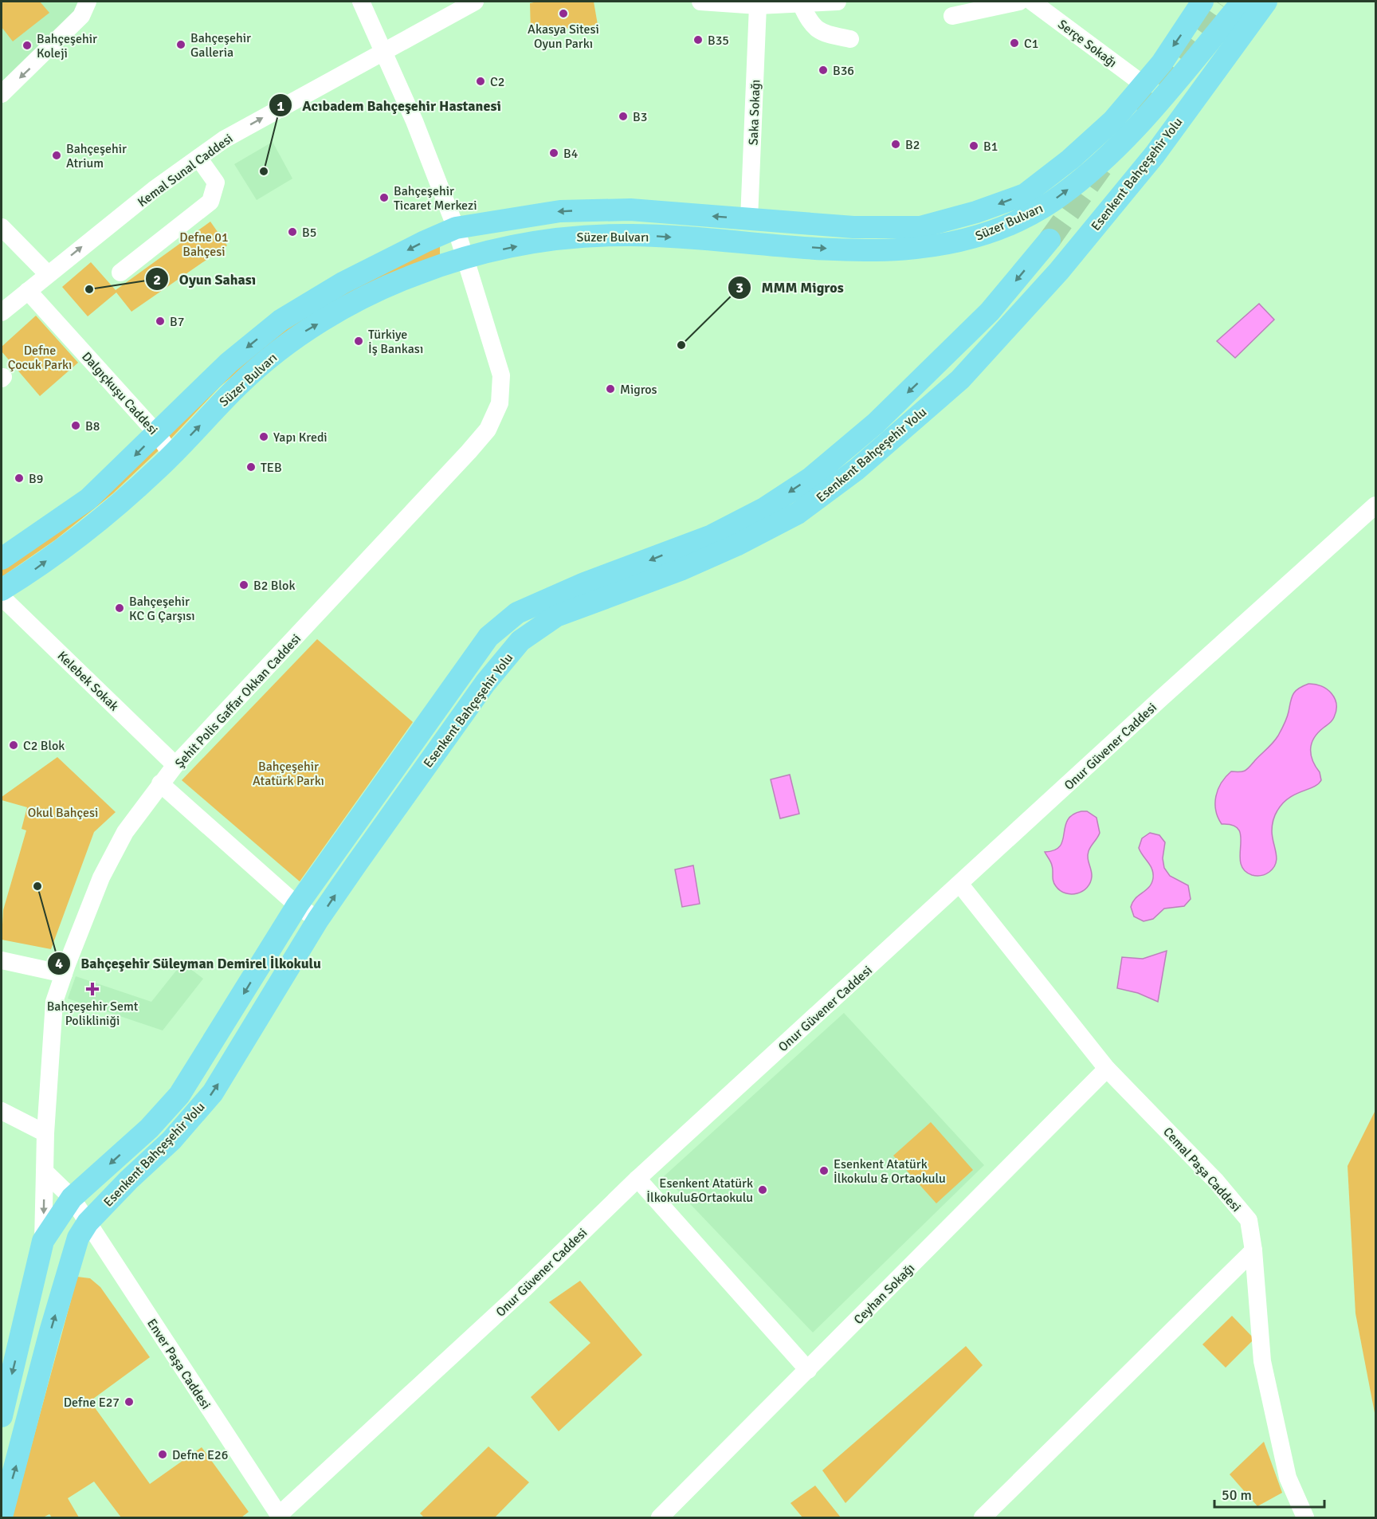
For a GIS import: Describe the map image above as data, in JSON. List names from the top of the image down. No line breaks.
{"streets":{"main road":["Esenkent Bahçeşehir Yolu","Süzer Bulvarı"],"street":["Serçe Sokağı","Saka Sokağı","Kemal Sunal Caddesi","Dalgıçkuşu Caddesi","Kelebek Sokak","Şehit Polis Gaffar Okkan Caddesi","Onur Güvener Caddesi","Cemal Paşa Caddesi","Ceyhan Sokağı","Enver Paşa Caddesi"]},"crossings":[["Serçe Sokağı","Süzer Bulvarı"],["Saka Sokağı","Süzer Bulvarı"],["Kemal Sunal Caddesi","Dalgıçkuşu Caddesi"],["Kemal Sunal Caddesi","Şehit Polis Gaffar Okkan Caddesi"],["Esenkent Bahçeşehir Yolu","Şehit Polis Gaffar Okkan Caddesi"],["Esenkent Bahçeşehir Yolu","Enver Paşa Caddesi"],["Süzer Bulvarı","Dalgıçkuşu Caddesi"],["Süzer Bulvarı","Şehit Polis Gaffar Okkan Caddesi"],["Kelebek Sokak","Şehit Polis Gaffar Okkan Caddesi"],["Onur Güvener Caddesi","Cemal Paşa Caddesi"],["Onur Güvener Caddesi","Enver Paşa Caddesi"],["Cemal Paşa Caddesi","Ceyhan Sokağı"]],"one_way":["Kemal Sunal Caddesi"],"parks":["Defne 01 Bahçesi","Defne Çocuk Parkı","Bahçeşehir Atatürk Parkı","Okul Bahçesi"],"places":{"other":["Akasya Sitesi Oyun Parkı","B35","C1","Bahçeşehir Galleria","Bahçeşehir Koleji","B36","C2","B3","B2","B1","B4","Bahçeşehir Atrium","Acıbadem Bahçeşehir Hastanesi","Bahçeşehir Ticaret Merkezi","B5","Oyun Sahası","B7","Türkiye İş Bankası","MMM Migros","Migros","B8","Yapı Kredi","TEB","B9","B2 Blok","Bahçeşehir KC G Çarşısı","C2 Blok","Bahçeşehir Süleyman Demirel İlkokulu","Esenkent Atatürk İlkokulu & Ortaokulu","Esenkent Atatürk İlkokulu&Ortaokulu","Defne E27","Defne E26"],"health":["Bahçeşehir Semt Polikliniği"]},"scale_bar":"50 m"}
